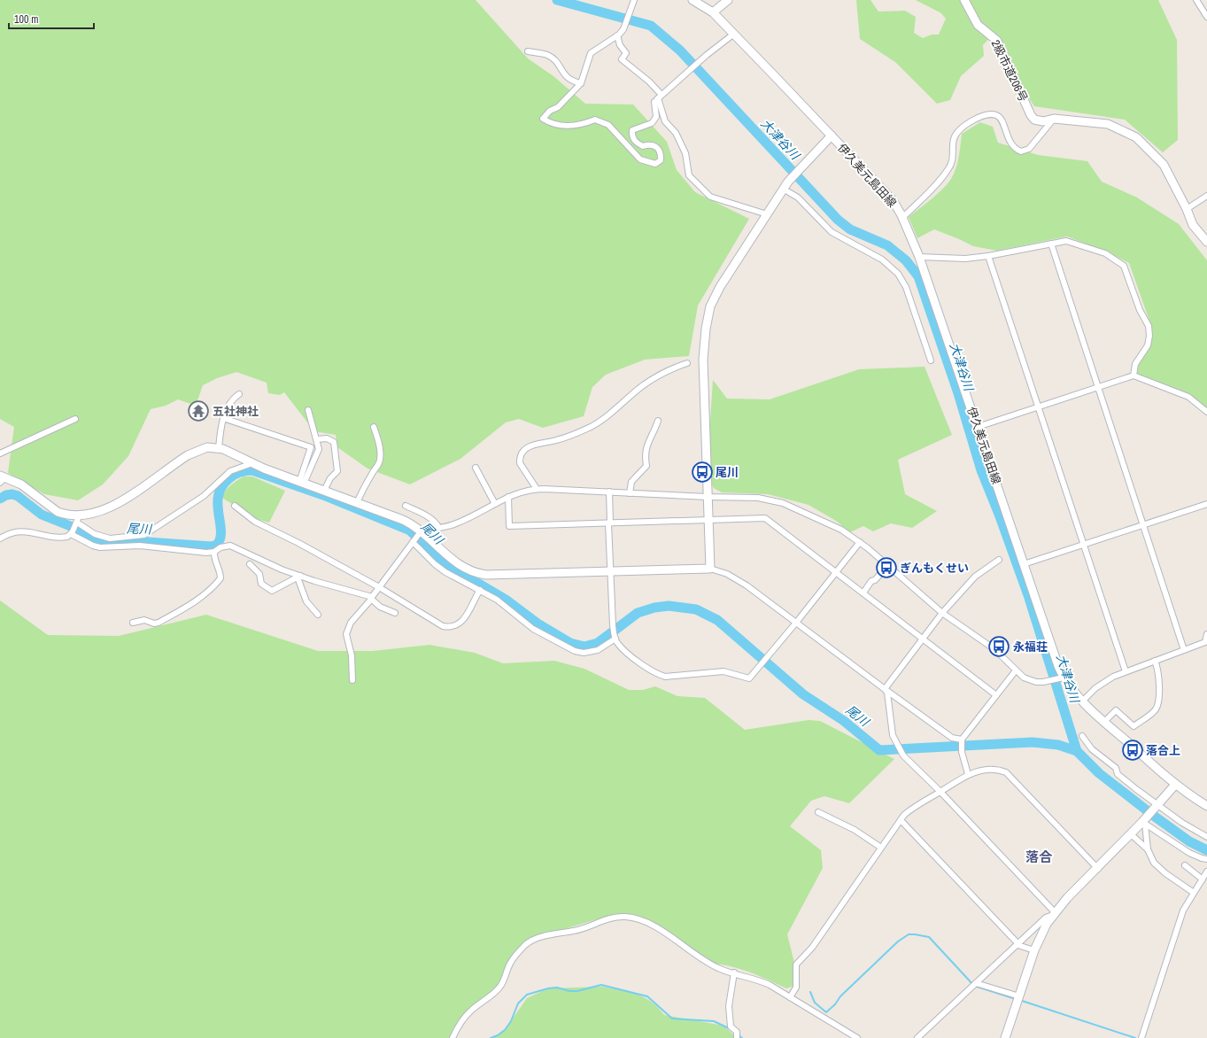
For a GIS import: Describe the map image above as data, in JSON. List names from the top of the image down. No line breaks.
{"streets":{"street":["2級市道206号","伊久美元島田線"]},"districts":["落合"],"water":["大津谷川","尾川"],"places":{"temple":["五社神社"],"bus stop":["尾川","ぎんもくせい","永福荘","落合上"]},"scale_bar":"100 m"}
